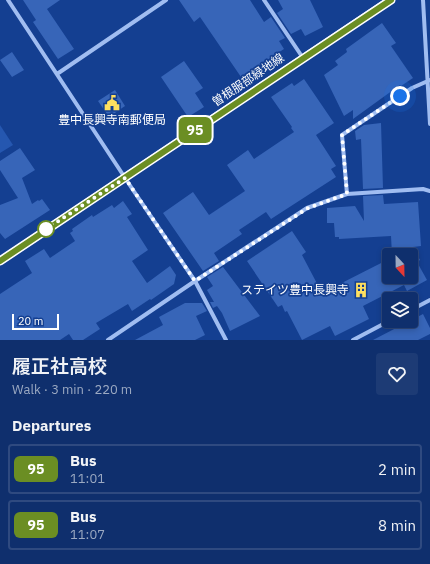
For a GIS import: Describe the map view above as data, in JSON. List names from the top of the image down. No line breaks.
{"streets":{"street":["曽根服部緑地線"]},"places":{"public building":["豊中長興寺南郵便局"],"building":["ステイツ豊中長興寺"]},"lines":["bus line 95"],"scale_bar":"20 m","north":"bottom","page":{"on_map":"95","scale":"20 m","heading":[["履正社高校","Walk · 3 min · 220 m"],"Departures"],"list":[{"mark":"95","name":"Bus","note":"11:01","value":"2 min"},{"mark":"95","name":"Bus","note":"11:07","value":"8 min"}]}}
